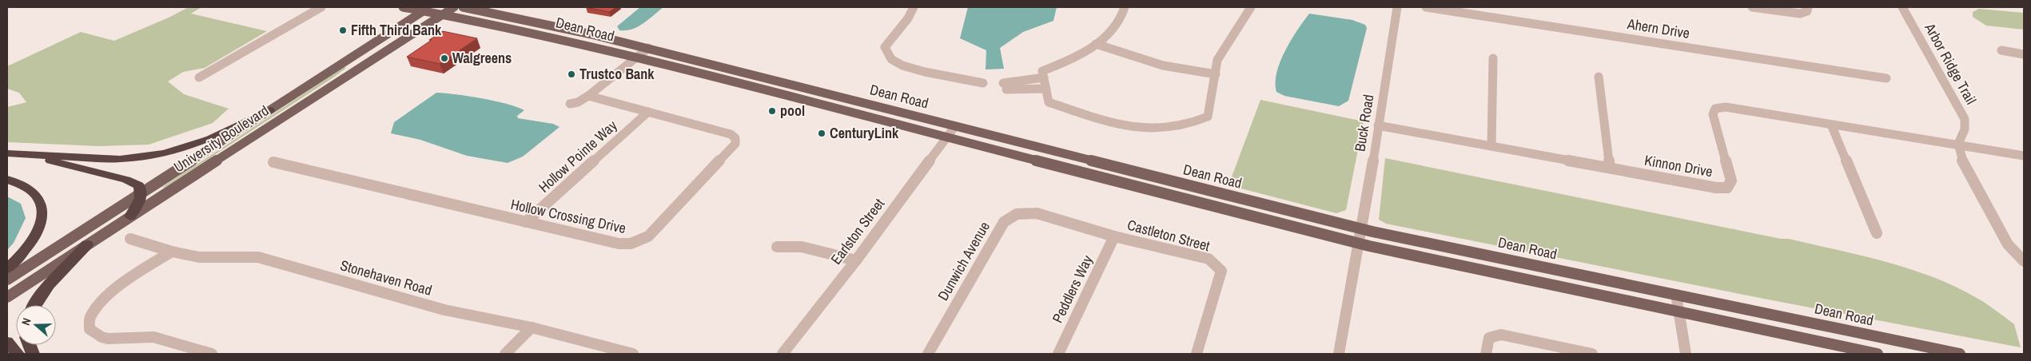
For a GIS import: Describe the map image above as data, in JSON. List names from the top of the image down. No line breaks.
{"streets":{"main road":["Dean Road","University Boulevard"],"street":["Ahern Drive","Arbor Ridge Trail","Buck Road","Hollow Pointe Way","Kinnon Drive","Hollow Crossing Drive","Earlston Street","Castleton Street","Dunwich Avenue","Stonehaven Road","Peddlers Way"]},"crossings":[["Dean Road","Buck Road"],["Dean Road","University Boulevard"],["Dean Road","Earlston Street"],["Arbor Ridge Trail","Kinnon Drive"],["Buck Road","Kinnon Drive"],["Hollow Pointe Way","Hollow Crossing Drive"],["Castleton Street","Dunwich Avenue"],["Castleton Street","Peddlers Way"],["Dunwich Avenue","Peddlers Way"]],"places":["Fifth Third Bank","Walgreens","Trustco Bank","pool","CenturyLink"],"north":"left"}
